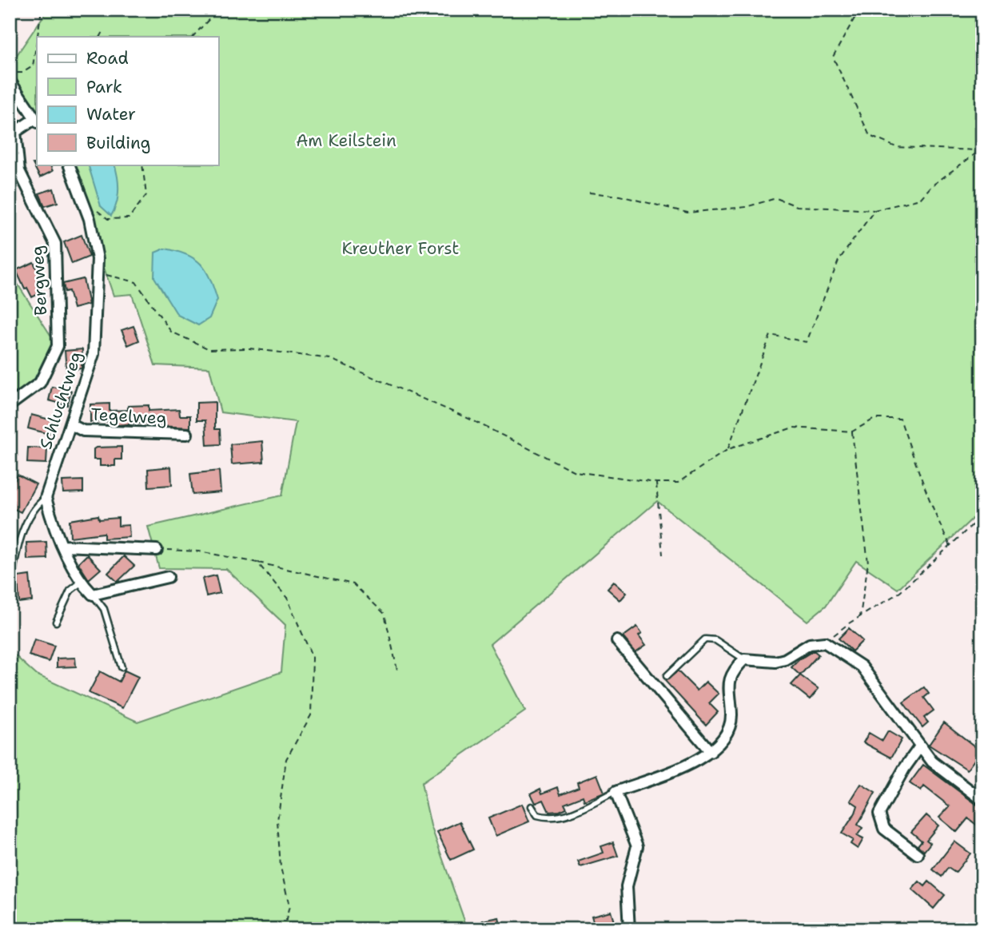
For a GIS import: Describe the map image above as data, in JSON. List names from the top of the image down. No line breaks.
{"streets":{"street":["Bergweg","Schluchtweg","Tegelweg"]},"crossings":[["Schluchtweg","Tegelweg"]],"parks":["Am Keilstein","Kreuther Forst"],"legend":["Road","Park","Water","Building"]}
